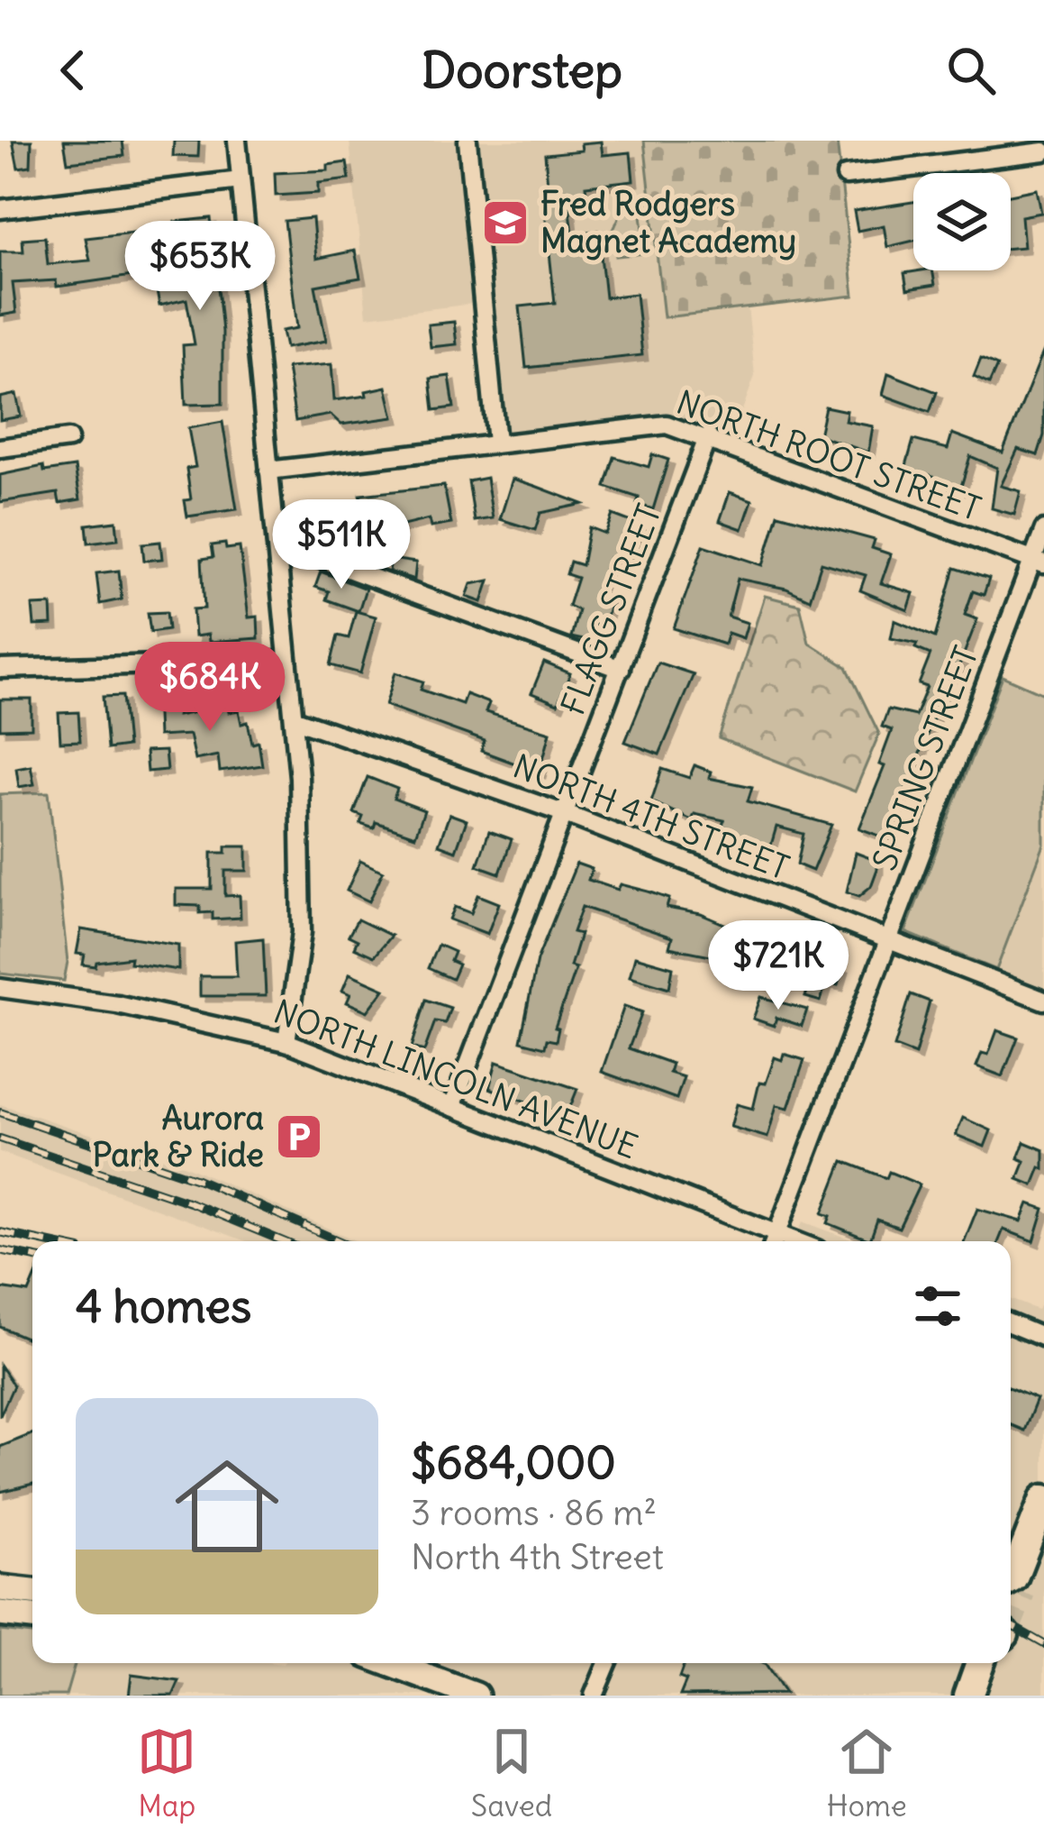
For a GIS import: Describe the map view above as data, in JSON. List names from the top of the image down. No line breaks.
{"streets":{"street":["NORTH ROOT STREET","FLAGG STREET","SPRING STREET","NORTH 4TH STREET","NORTH LINCOLN AVENUE"]},"crossings":[["NORTH ROOT STREET","FLAGG STREET"],["NORTH ROOT STREET","SPRING STREET"],["FLAGG STREET","NORTH 4TH STREET"],["FLAGG STREET","NORTH LINCOLN AVENUE"],["SPRING STREET","NORTH 4TH STREET"]],"places":{"school or university":["Fred Rodgers Magnet Academy"],"parking":["Aurora Park & Ride"]},"page":{"header":"Doorstep","price":["$653K","$511K","$684K","$721K"],"heading":"4 homes","list":[{"name":"$684,000","note":"3 rooms · 86 m² · North 4th Street"}],"tabs":["Map","Saved","Home"]}}
